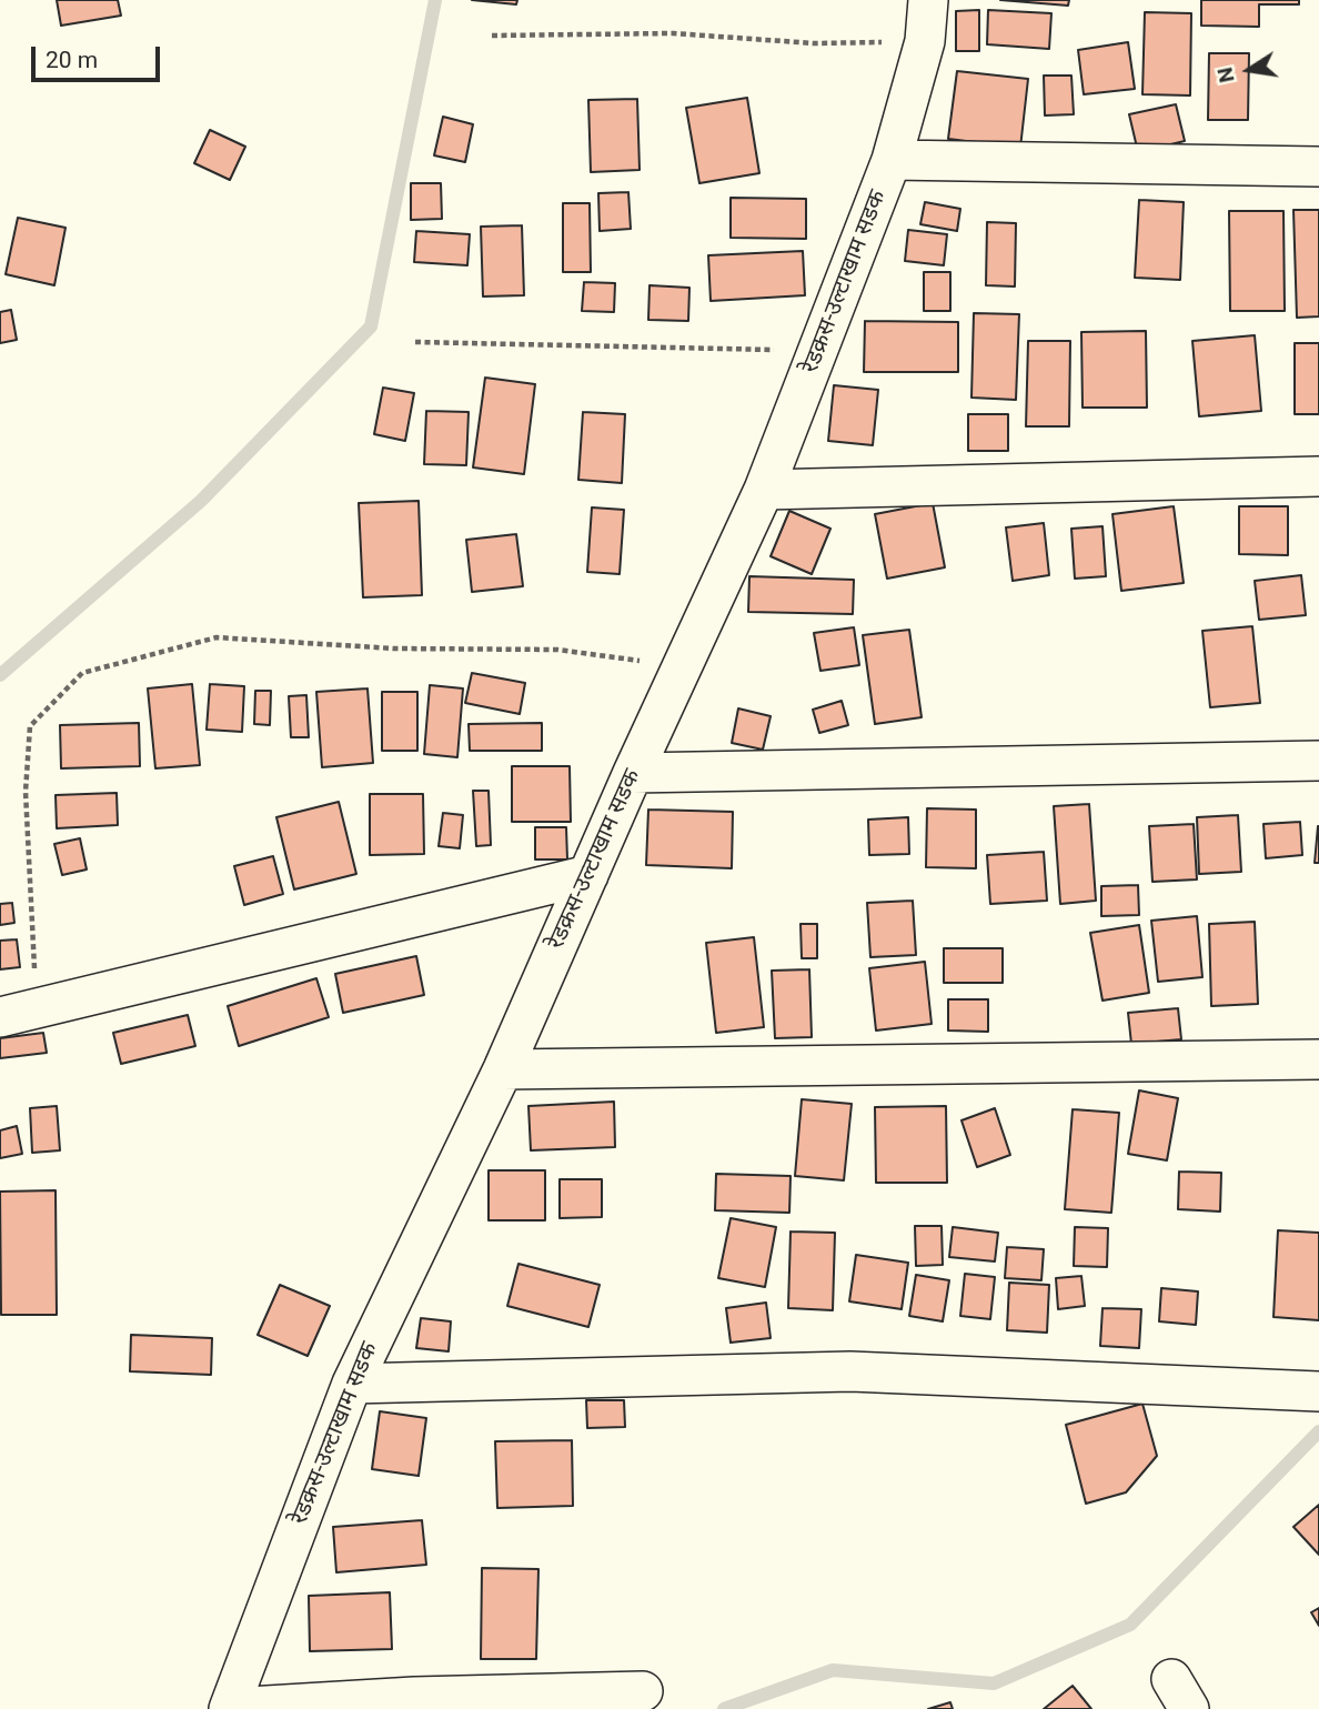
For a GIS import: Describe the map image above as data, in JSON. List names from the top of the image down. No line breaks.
{"streets":{"street":["रेडक्रस-उल्टाखाम सडक"]},"scale_bar":"20 m","north":"left"}
